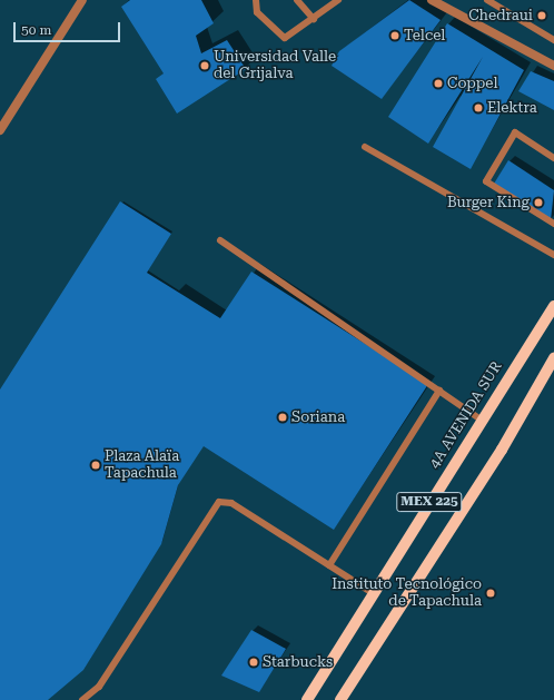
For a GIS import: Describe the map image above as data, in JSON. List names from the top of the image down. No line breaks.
{"streets":{"main road":["4A AVENIDA SUR","MEX 225"]},"places":["Chedraui","Telcel","Universidad Valle del Grijalva","Coppel","Elektra","Burger King","Soriana","Plaza Alaïa Tapachula","Instituto Tecnológico de Tapachula","Starbucks"],"scale_bar":"50 m"}
